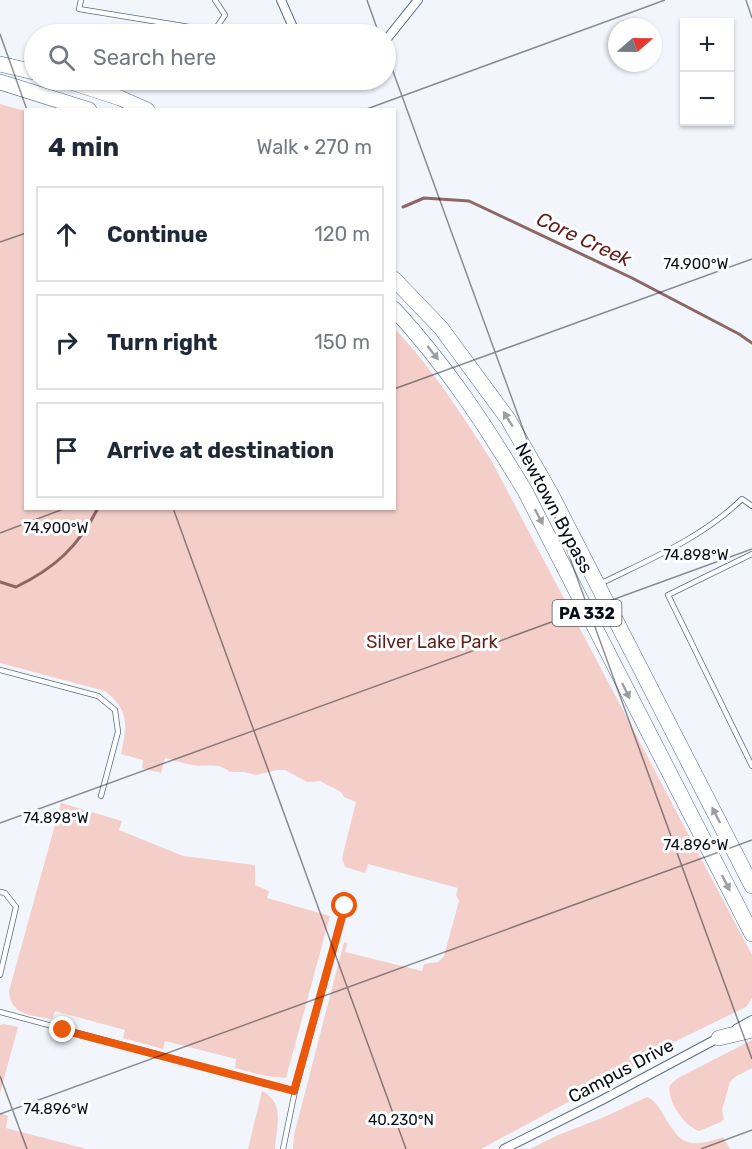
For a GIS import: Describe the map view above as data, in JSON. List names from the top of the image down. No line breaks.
{"streets":{"highway":["Newtown Bypass","PA 332"],"street":["Campus Drive"]},"water":["Core Creek"],"parks":["Silver Lake Park"],"north":"right","page":{"map_buttons":["+","−"],"search":"Search here","heading":["4 min","Walk · 270 m"],"list":[["Continue","120 m"],["Turn right","150 m"],"Arrive at destination"]},"coordinates":["74.900°W","74.898°W","74.896°W","40.230°N"]}
